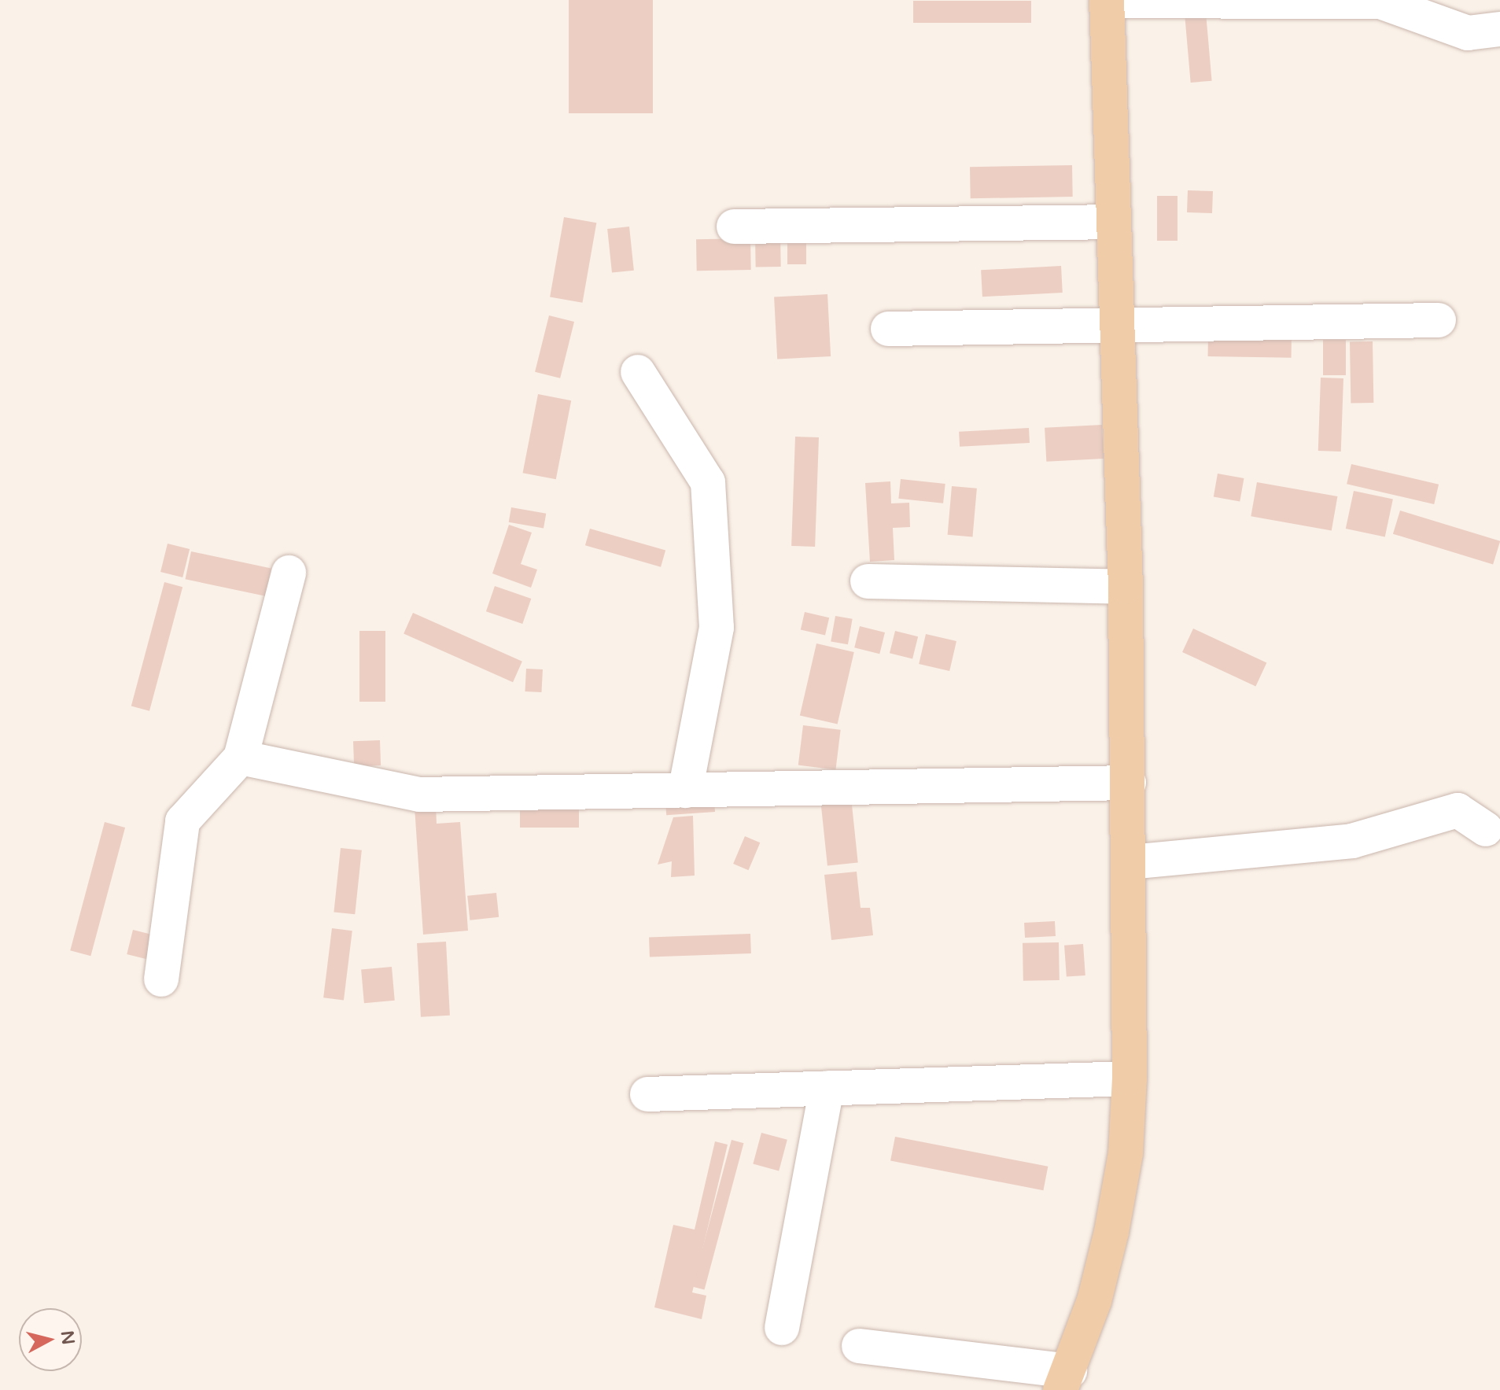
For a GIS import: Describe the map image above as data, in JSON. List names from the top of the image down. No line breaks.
{"north":"right"}
